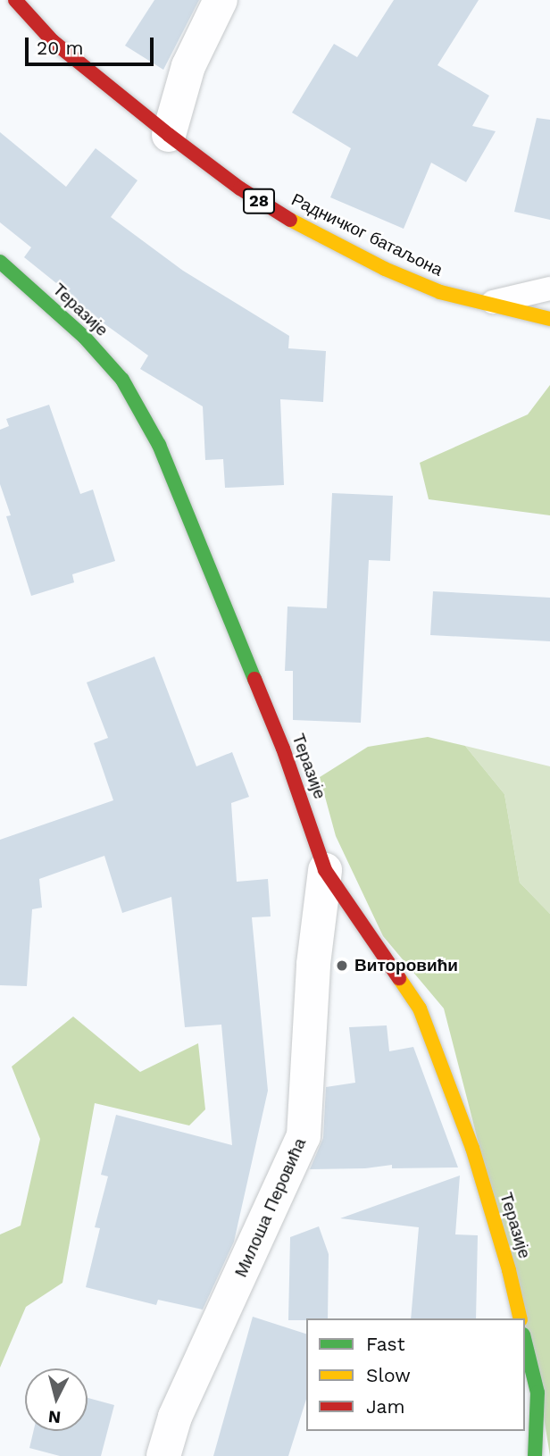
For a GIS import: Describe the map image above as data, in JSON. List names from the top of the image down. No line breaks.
{"streets":{"street":["28","Радничког батаљона","Теразије","Милоша Перовића"]},"crossings":[["Теразије","Милоша Перовића"]],"places":["Виторовићи"],"legend":["Fast","Slow","Jam"],"scale_bar":"20 m","north":"bottom"}
